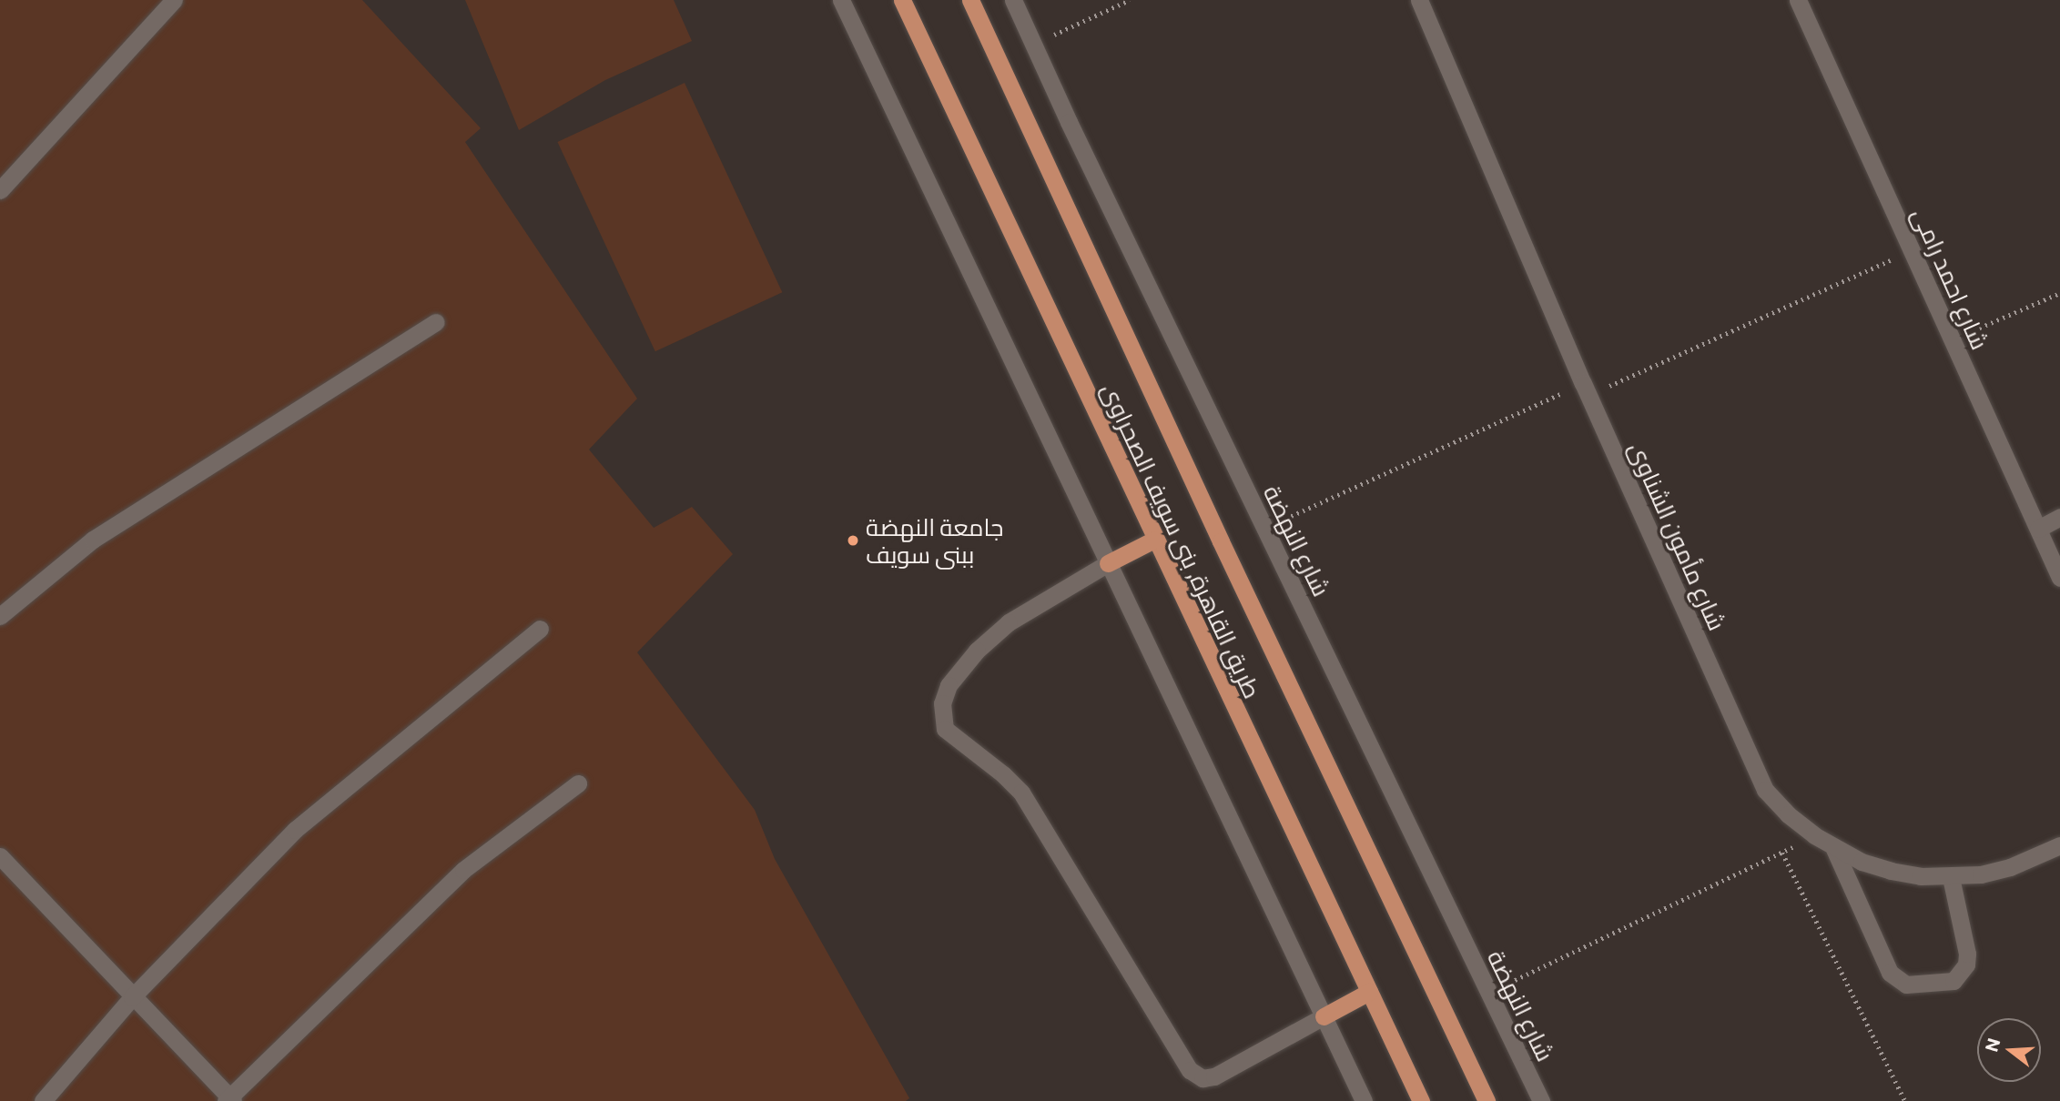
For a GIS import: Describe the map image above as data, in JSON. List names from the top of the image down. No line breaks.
{"streets":{"main road":["طريق القاهرة, بنى سويف الصحراوى"],"street":["شارع احمد رامى","شارع مأمون الشناوى","شارع النهضة"]},"places":["جامعة النهضة ببنى سويف"],"north":"left"}
